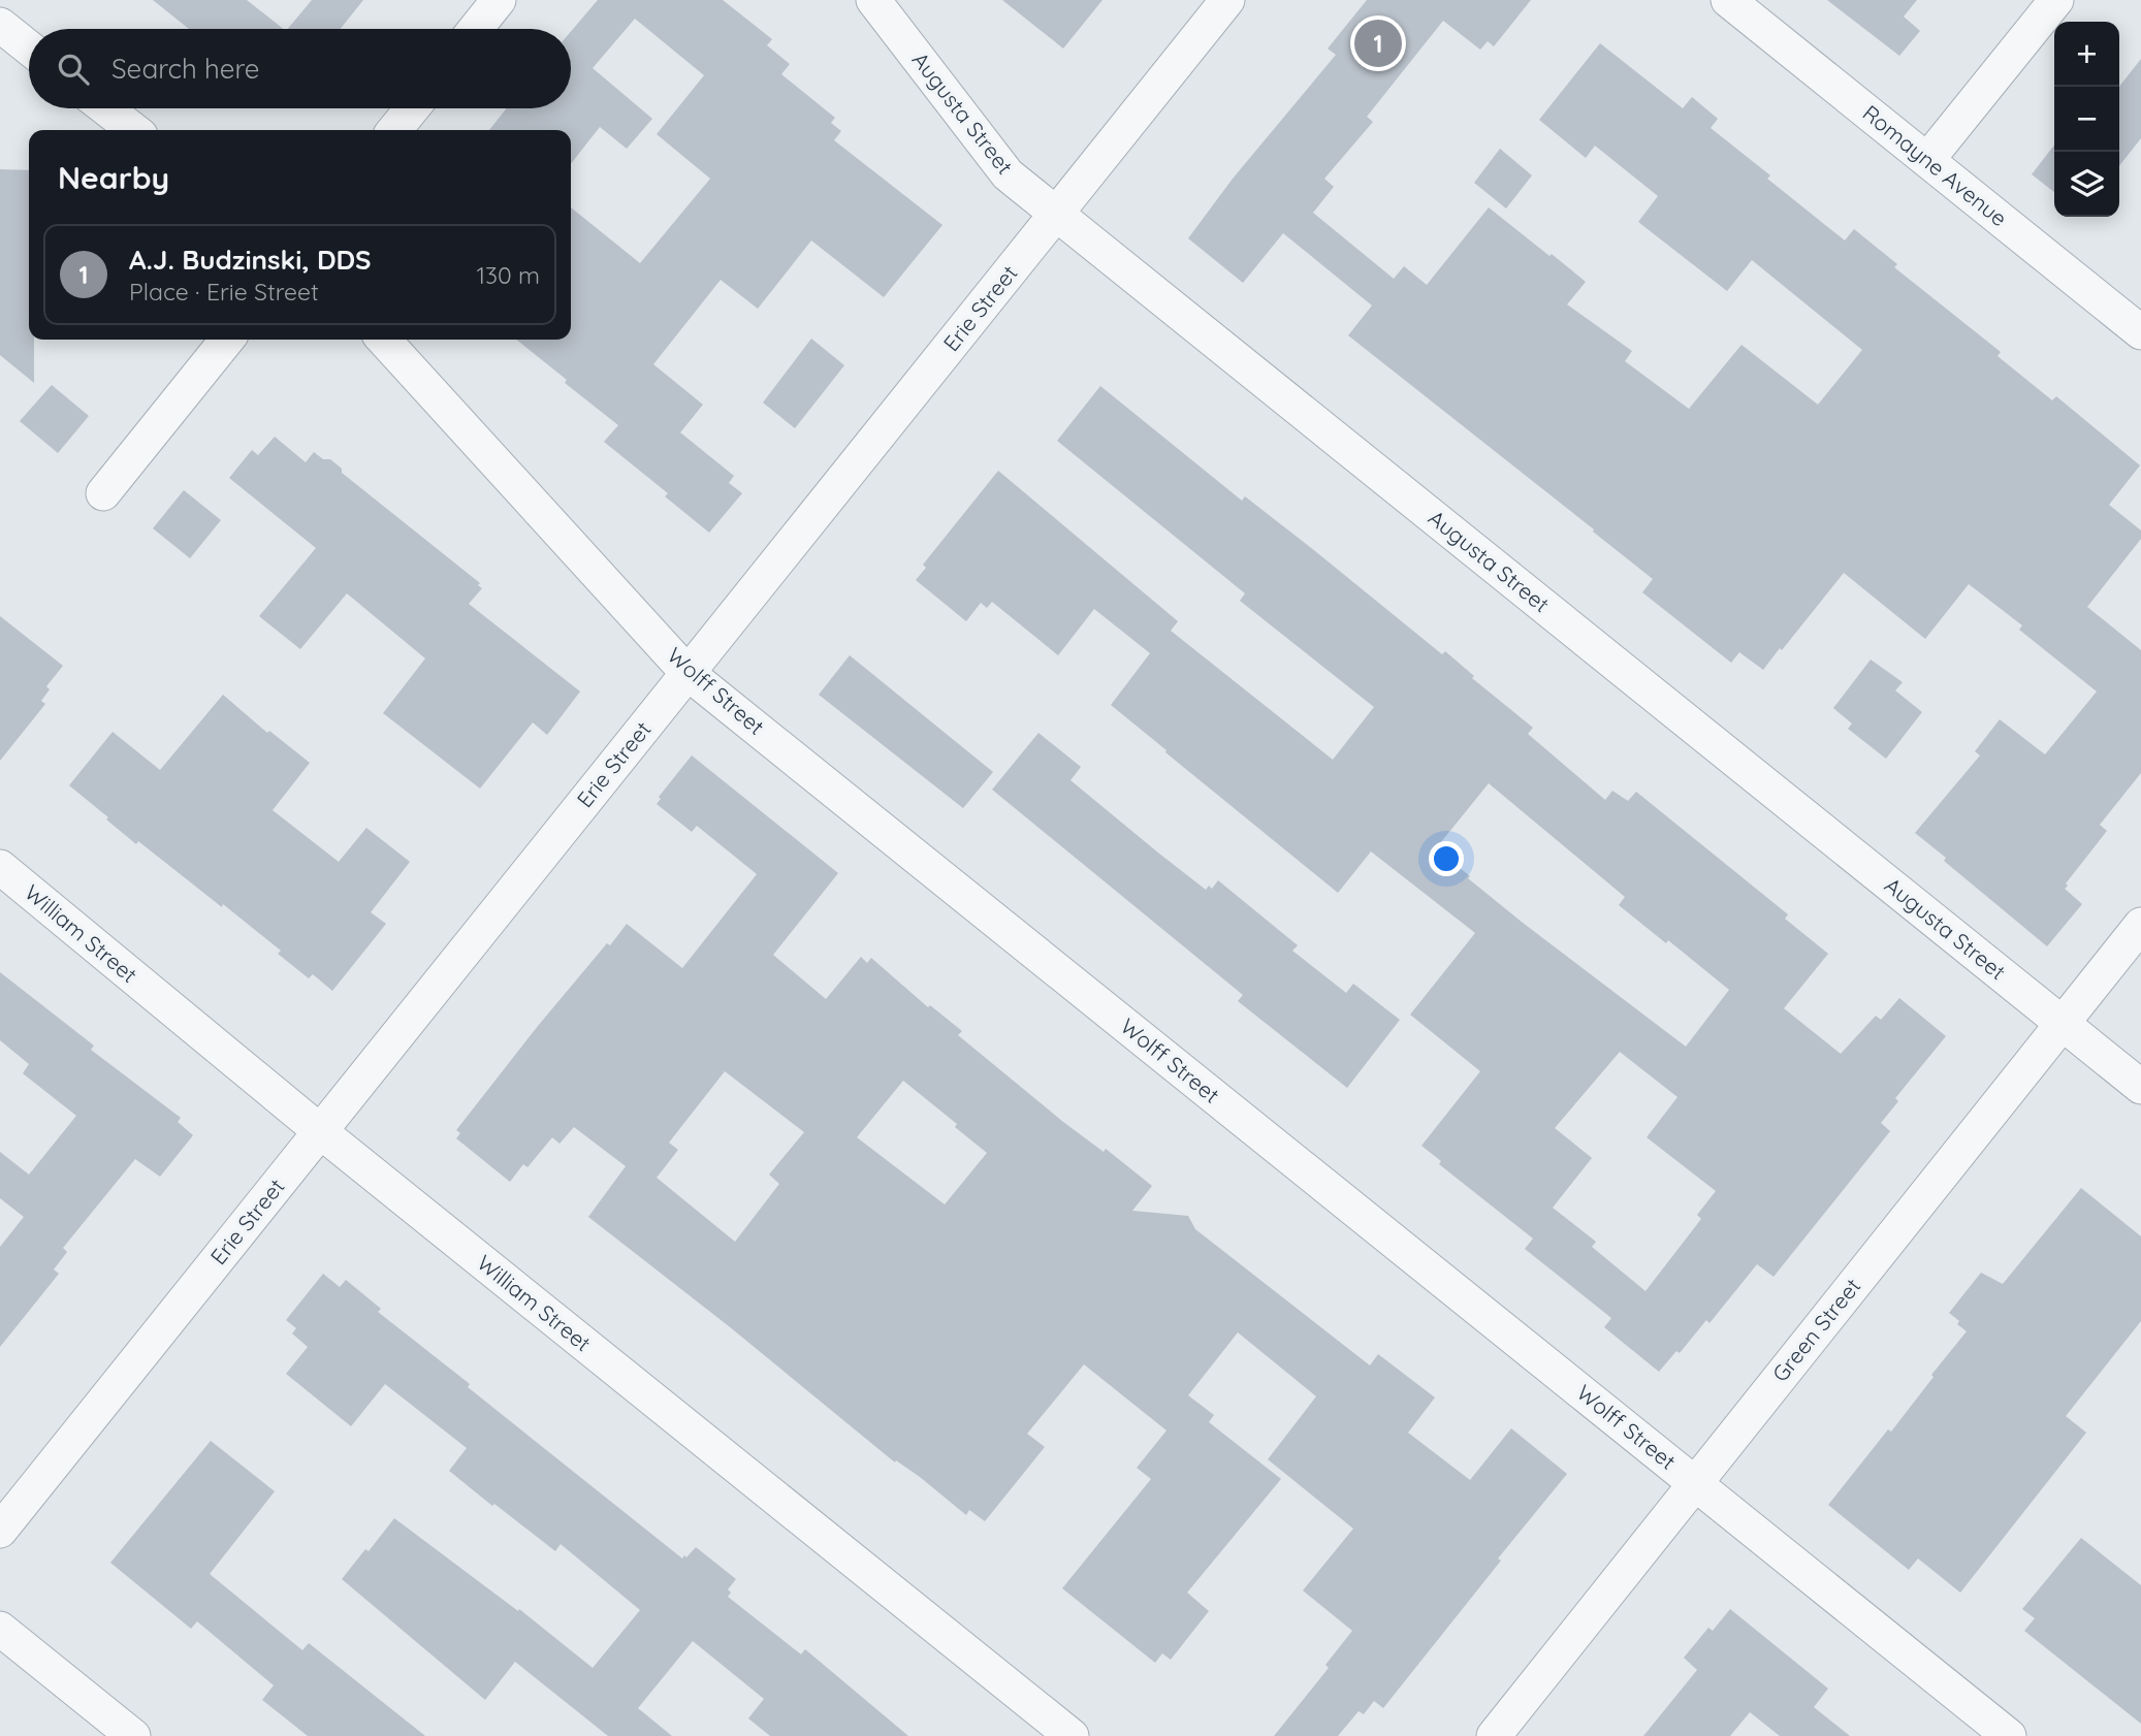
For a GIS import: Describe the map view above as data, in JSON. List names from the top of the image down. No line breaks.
{"streets":{"street":["Augusta Street","Romayne Avenue","Erie Street","Wolff Street","William Street","Green Street"]},"crossings":[["Augusta Street","Erie Street"],["Augusta Street","Green Street"],["Erie Street","Wolff Street"],["Erie Street","William Street"],["Wolff Street","Green Street"]],"page":{"pins":"1","map_buttons":["+","−"],"search":"Search here","heading":"Nearby","list":[{"mark":"1","name":"A.J. Budzinski, DDS","note":"Place · Erie Street","value":"130 m"}]}}
